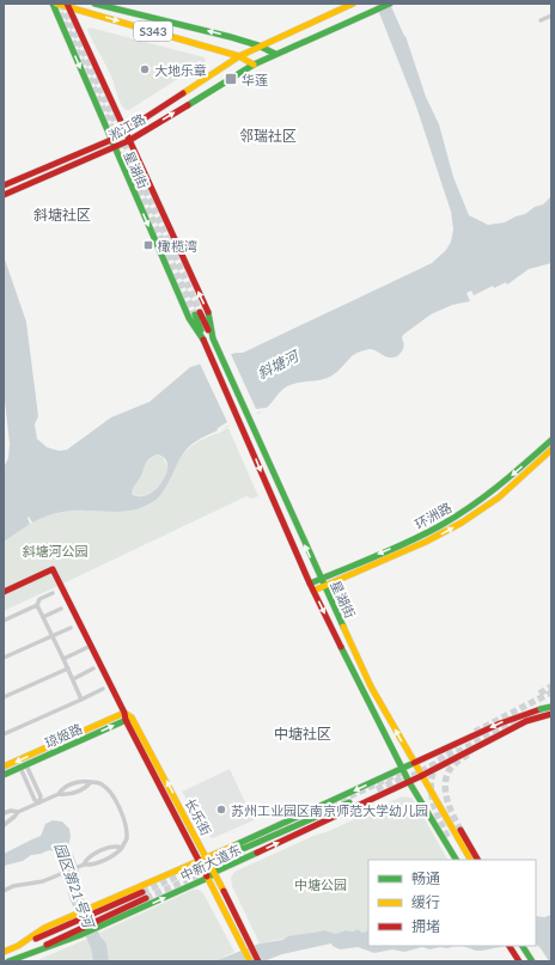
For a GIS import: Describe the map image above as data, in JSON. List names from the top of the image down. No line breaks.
{"streets":{"main road":["S343","淞江路","星湖街","环洲路","琼姬路","长乐街","中新大道东"]},"crossings":[["S343","淞江路"],["S343","星湖街"],["淞江路","星湖街"],["星湖街","环洲路"],["星湖街","中新大道东"],["琼姬路","长乐街"],["长乐街","中新大道东"]],"districts":["邻瑞社区","斜塘社区","中塘社区"],"water":["斜塘河","园区第21号河"],"parks":["斜塘河公园","中塘公园"],"places":{"other":["大地乐章","苏州工业园区南京师范大学幼儿园"],"transit":["华莲","橄榄湾"]},"legend":["畅通","缓行","拥堵"]}
